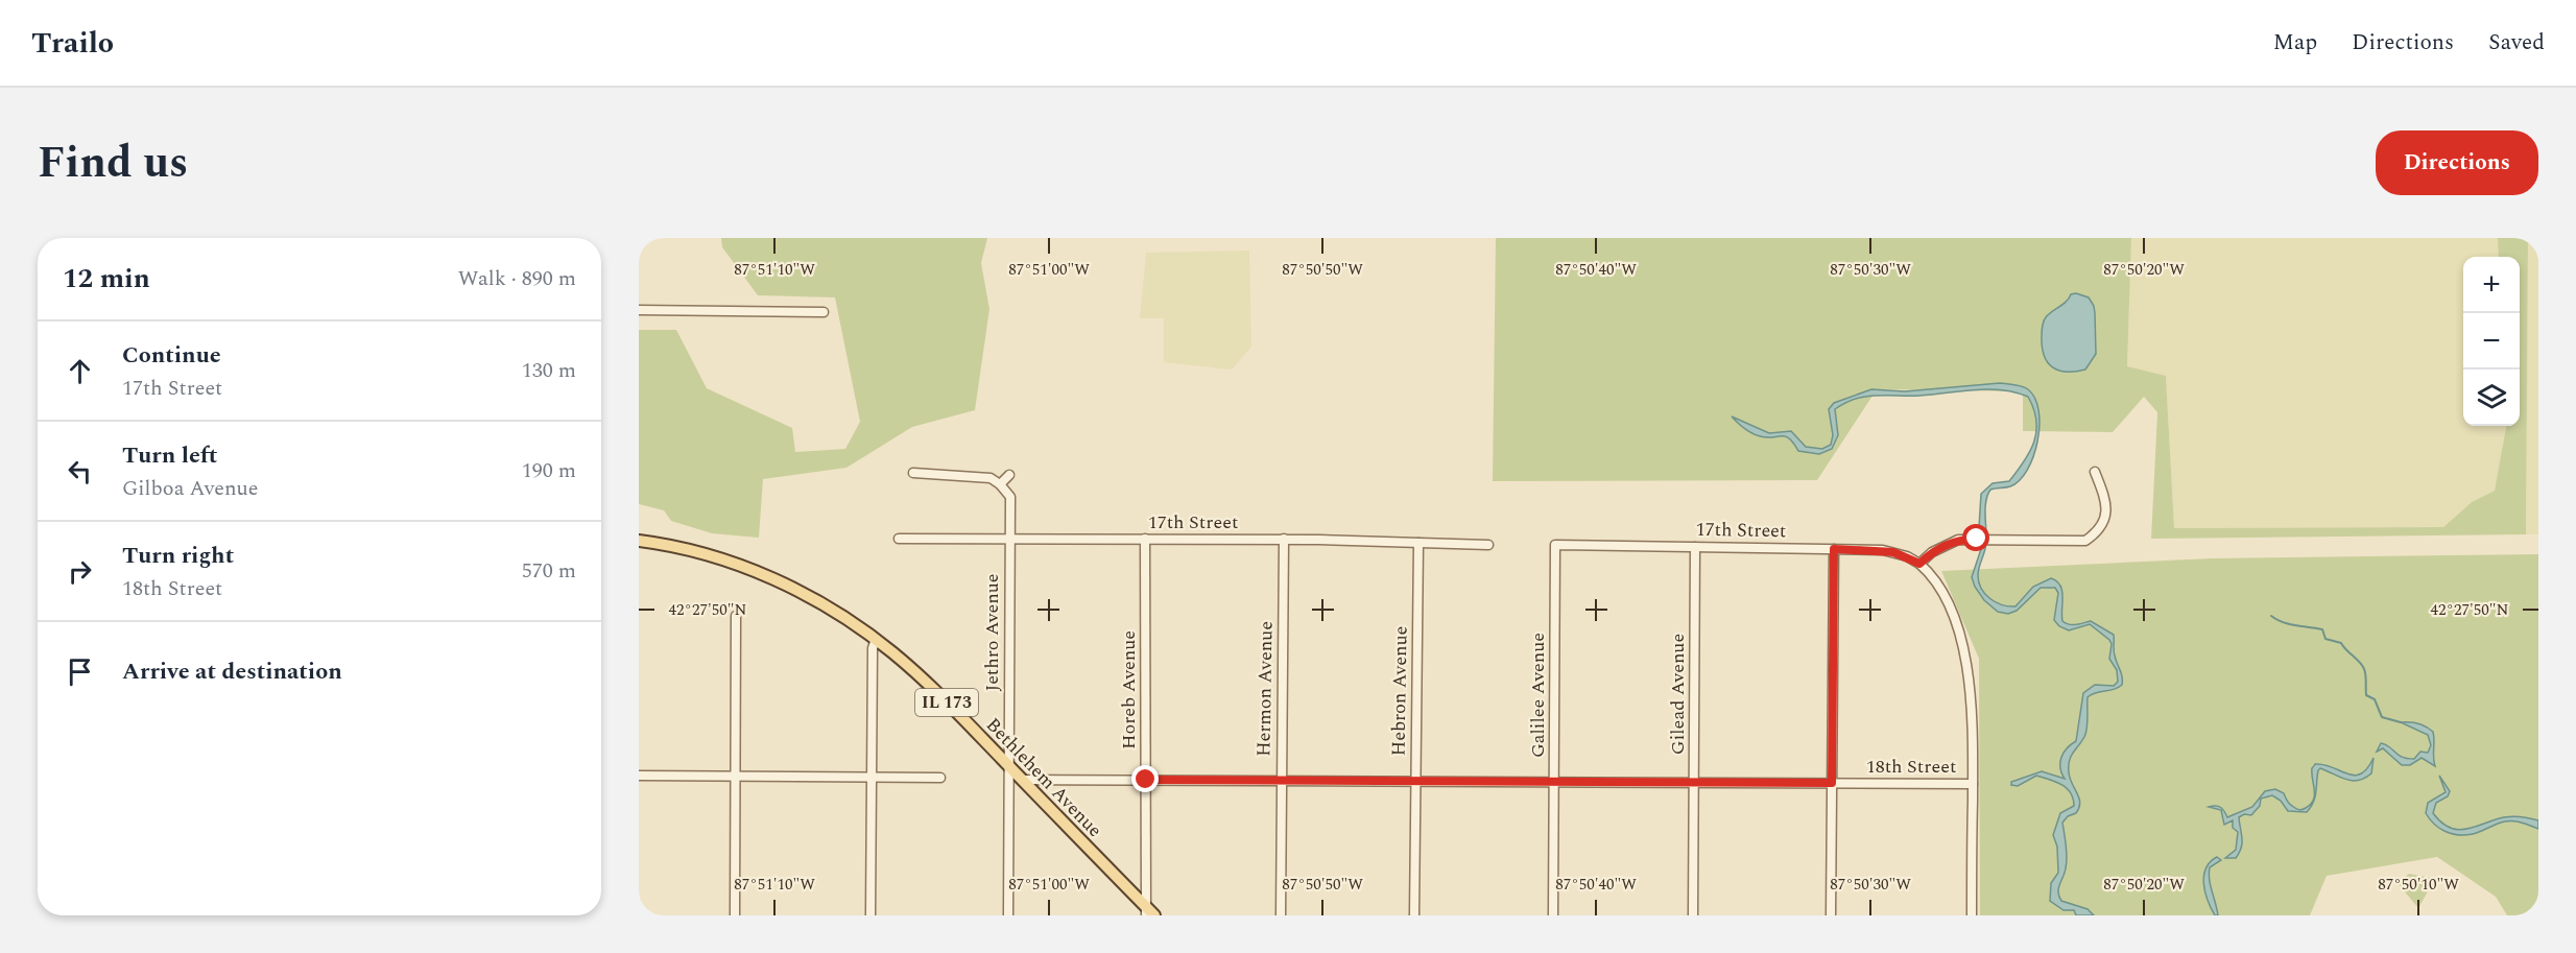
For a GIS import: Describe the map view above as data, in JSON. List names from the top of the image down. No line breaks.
{"streets":{"main road":["IL 173","Bethlehem Avenue"],"street":["17th Street","Jethro Avenue","Hermon Avenue","Horeb Avenue","Hebron Avenue","Gilead Avenue","Galilee Avenue","18th Street"]},"crossings":[["17th Street","Jethro Avenue"],["17th Street","Hermon Avenue"],["17th Street","Horeb Avenue"],["17th Street","Hebron Avenue"],["17th Street","Gilead Avenue"],["17th Street","Galilee Avenue"],["Jethro Avenue","Bethlehem Avenue"],["Hermon Avenue","18th Street"],["Horeb Avenue","18th Street"],["Horeb Avenue","Bethlehem Avenue"],["Hebron Avenue","18th Street"],["Gilead Avenue","18th Street"],["Galilee Avenue","18th Street"],["18th Street","Bethlehem Avenue"]],"page":{"header":"Trailo","nav":["Map","Directions","Saved"],"title":"Find us","buttons":"Directions","heading":["12 min","Walk · 890 m"],"map_buttons":["+","−"],"list":[["Continue","17th Street","130 m"],["Turn left","Gilboa Avenue","190 m"],["Turn right","18th Street","570 m"],"Arrive at destination"]},"coordinates":["87°51'10\"W","87°51'00\"W","87°50'50\"W","87°50'40\"W","87°50'30\"W","87°50'20\"W","42°27'50\"N","87°50'10\"W"]}
